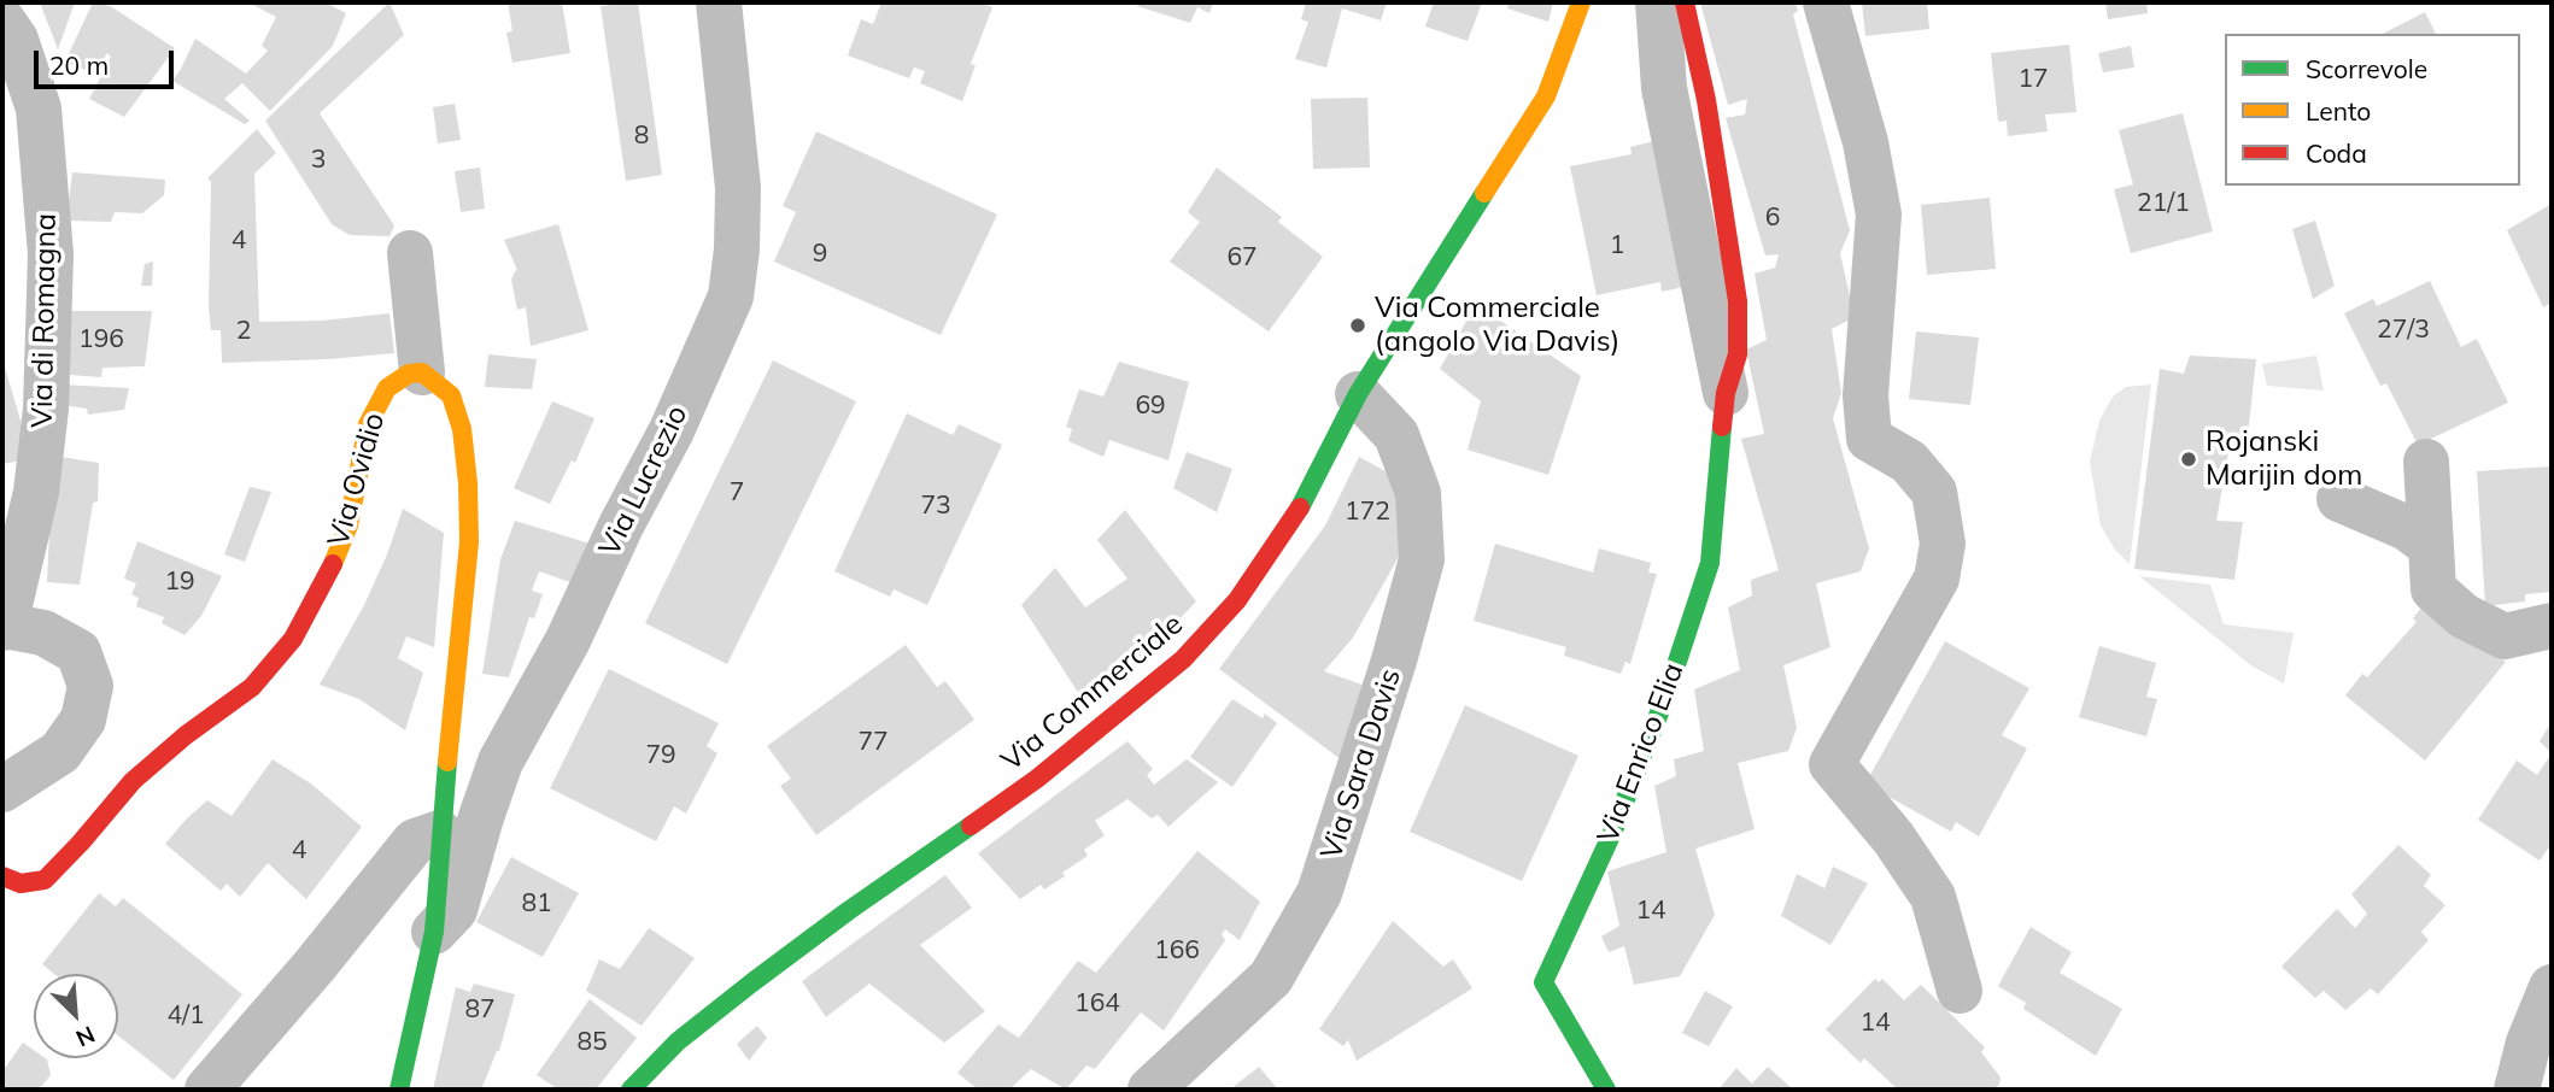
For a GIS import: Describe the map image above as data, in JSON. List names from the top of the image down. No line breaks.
{"streets":{"street":["Via di Romagna","Via Ovidio","Via Lucrezio","Via Commerciale","Via Enrico Elia","Via Sara Davis"]},"crossings":[["Via Commerciale","Via Sara Davis"]],"places":["Via Commerciale (angolo Via Davis)","Rojanski Marijin dom"],"house_numbers":["17","8","3","21/1","6","4","1","9","67","27/3","2","196","69","7","73","172","19","77","79","4","81","14","166","164","87","4/1","14","85"],"legend":["Scorrevole","Lento","Coda"],"scale_bar":"20 m","north":"bottom right"}
